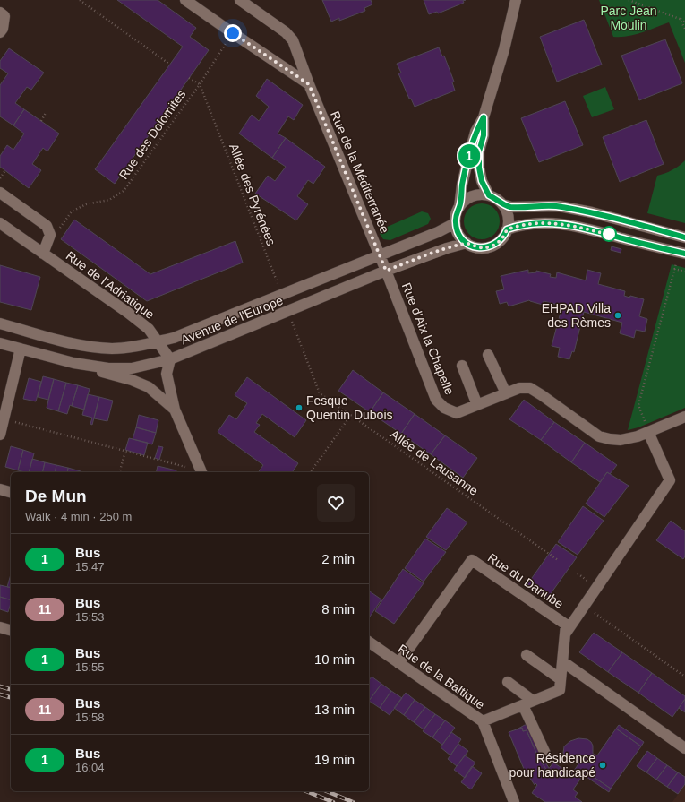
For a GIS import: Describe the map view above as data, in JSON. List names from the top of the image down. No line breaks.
{"streets":{"street":["Rue de la Méditerranée","Rue de l'Adriatique","Avenue de l'Europe","Rue d'Aix la Chapelle","Rue du Danube","Rue de la Baltique"],"path":["Rue des Dolomites","Allée des Pyrénées","Allée de Lausanne"]},"crossings":[["Rue des Dolomites","Allée des Pyrénées"],["Rue de la Méditerranée","Avenue de l'Europe"],["Rue de la Méditerranée","Rue d'Aix la Chapelle"],["Allée des Pyrénées","Avenue de l'Europe"],["Rue de l'Adriatique","Avenue de l'Europe"],["Avenue de l'Europe","Rue d'Aix la Chapelle"],["Avenue de l'Europe","Allée de Lausanne"],["Rue d'Aix la Chapelle","Rue du Danube"],["Rue du Danube","Rue de la Baltique"]],"parks":["Parc Jean Moulin"],"places":["EHPAD Villa des Rèmes","Fesque Quentin Dubois","Résidence pour handicapé"],"lines":["bus line 1"],"page":{"on_map":"1","heading":["De Mun","Walk · 4 min · 250 m"],"list":[{"mark":"1","name":"Bus","note":"15:47","value":"2 min"},{"mark":"11","name":"Bus","note":"15:53","value":"8 min"},{"mark":"1","name":"Bus","note":"15:55","value":"10 min"},{"mark":"11","name":"Bus","note":"15:58","value":"13 min"},{"mark":"1","name":"Bus","note":"16:04","value":"19 min"}]}}
